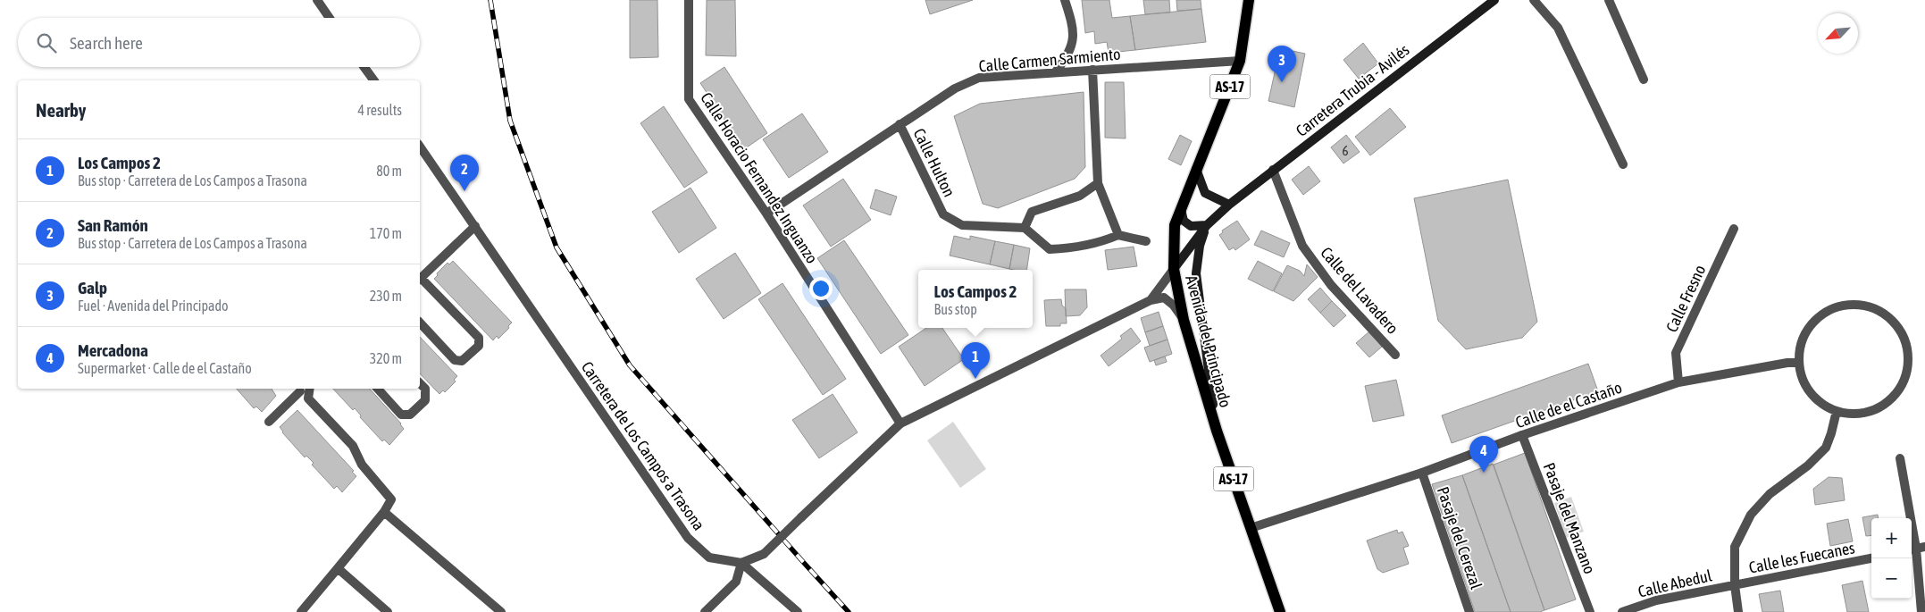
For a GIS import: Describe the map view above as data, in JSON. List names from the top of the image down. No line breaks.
{"streets":{"main road":["AS-17","Carretera Trubia - Avilés","Avenida del Principado"],"street":["Calle Carmen Sarmiento","Calle Hulton","Calle Horacio Fernandez Inguanzo","Calle del Lavadero","Calle Fresno","Calle de el Castaño","Carretera de Los Campos a Trasona","Pasaje del Manzano","Pasaje del Cerezal","Calle les Fuecanes","Calle Abedul"]},"crossings":[["Calle Carmen Sarmiento","Calle Hulton"],["Calle Carmen Sarmiento","Calle Horacio Fernandez Inguanzo"],["Calle Carmen Sarmiento","Avenida del Principado"],["Carretera Trubia - Avilés","Calle del Lavadero"],["Carretera Trubia - Avilés","Avenida del Principado"],["Calle Fresno","Calle de el Castaño"],["Avenida del Principado","Calle de el Castaño"],["Calle de el Castaño","Pasaje del Manzano"],["Calle de el Castaño","Pasaje del Cerezal"],["Calle les Fuecanes","Calle Abedul"]],"house_numbers":["6"],"north":"bottom left","page":{"search":"Search here","pins":["3","2","1","4"],"heading":["Nearby","4 results"],"list":[{"mark":"1","name":"Los Campos 2","note":"Bus stop · Carretera de Los Campos a Trasona","value":"80 m"},{"mark":"2","name":"San Ramón","note":"Bus stop · Carretera de Los Campos a Trasona","value":"170 m"},{"mark":"3","name":"Galp","note":"Fuel · Avenida del Principado","value":"230 m"},{"mark":"4","name":"Mercadona","note":"Supermarket · Calle de el Castaño","value":"320 m"}],"popup":["Los Campos 2","Bus stop"],"map_buttons":["+","−"]}}
